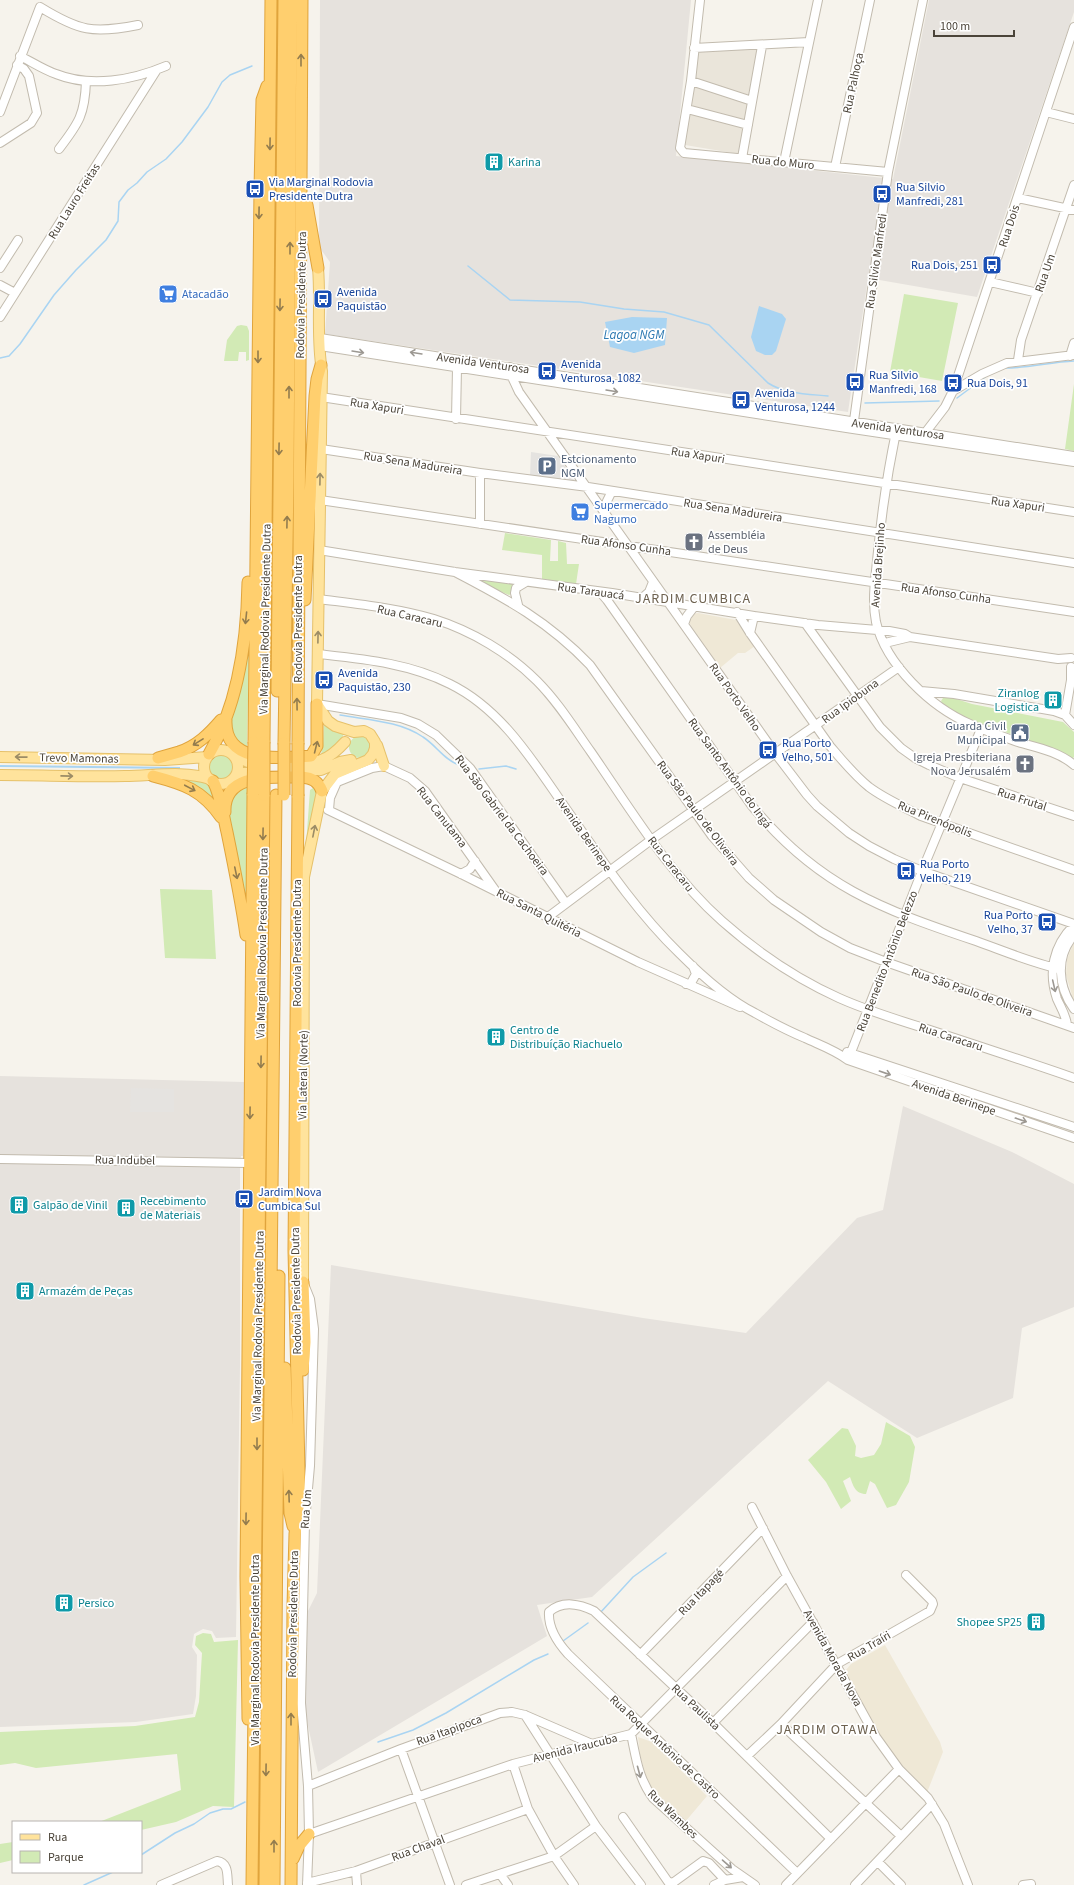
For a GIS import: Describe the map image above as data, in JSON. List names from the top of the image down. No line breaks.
{"streets":{"highway":["Rodovia Presidente Dutra","Via Marginal Rodovia Presidente Dutra"],"main road":["Trevo Mamonas","Via Lateral (Norte)"],"street":["Rua Palhoça","Rua do Muro","Rua Lauro Freitas","Rua Dois","Rua Silvio Manfredi","Rua Um","Avenida Venturosa","Rua Xapuri","Rua Sena Madureira","Rua Afonso Cunha","Avenida Brejinho","Rua Tarauacá","Rua Caracaru","Rua Porto Velho","Rua Ipiobuna","Rua Santo Antônio do Ingá","Rua Frutal","Rua São Paulo de Oliveira","Rua São Gabriel da Cachoeira","Rua Canutama","Rua Pirenópolis","Avenida Berinepe","Rua Santa Quitéria","Rua Benedito Antônio Belezzo","Rua Indubel","Rua Itapagé","Rua Traíri","Avenida Morada Nova","Rua Paulista","Rua Itapipoca","Rua Roque Antônio de Castro","Avenida Iraucuba","Rua Wambes","Rua Chaval"]},"crossings":[["Rua Palhoça","Rua do Muro"],["Rua do Muro","Rua Silvio Manfredi"],["Rua Dois","Avenida Venturosa"],["Rua Silvio Manfredi","Avenida Venturosa"],["Rua Um","Via Lateral (Norte)"],["Rua Um","Rua Itapipoca"],["Rua Um","Avenida Iraucuba"],["Rua Um","Rua Chaval"],["Avenida Venturosa","Avenida Brejinho"],["Avenida Venturosa","Rua Porto Velho"],["Rua Xapuri","Avenida Brejinho"],["Rua Xapuri","Rua Porto Velho"],["Rua Sena Madureira","Avenida Brejinho"],["Rua Sena Madureira","Rua Porto Velho"],["Rua Afonso Cunha","Avenida Brejinho"],["Rua Afonso Cunha","Rua Porto Velho"],["Avenida Brejinho","Rua Tarauacá"],["Avenida Brejinho","Rua Ipiobuna"],["Avenida Brejinho","Rua Benedito Antônio Belezzo"],["Rua Tarauacá","Rua Porto Velho"],["Rua Tarauacá","Rua Santo Antônio do Ingá"],["Rua Tarauacá","Rua Frutal"],["Rua Tarauacá","Rua São Paulo de Oliveira"],["Rua Tarauacá","Rua Pirenópolis"],["Rua Caracaru","Rua Ipiobuna"],["Rua Caracaru","Rua Benedito Antônio Belezzo"],["Rua Porto Velho","Rua Ipiobuna"],["Rua Porto Velho","Rua Benedito Antônio Belezzo"],["Rua Ipiobuna","Rua Santo Antônio do Ingá"],["Rua Ipiobuna","Rua Frutal"],["Rua Ipiobuna","Rua São Paulo de Oliveira"],["Rua Ipiobuna","Rua São Gabriel da Cachoeira"],["Rua Ipiobuna","Rua Pirenópolis"],["Rua Ipiobuna","Avenida Berinepe"],["Rua Ipiobuna","Rua Santa Quitéria"],["Rua Santo Antônio do Ingá","Rua Benedito Antônio Belezzo"],["Rua Frutal","Rua Benedito Antônio Belezzo"],["Rua São Paulo de Oliveira","Rua Benedito Antônio Belezzo"],["Rua Canutama","Rua Santa Quitéria"],["Rua Pirenópolis","Rua Benedito Antônio Belezzo"],["Avenida Berinepe","Rua Santa Quitéria"],["Avenida Berinepe","Rua Benedito Antônio Belezzo"],["Rua Itapagé","Avenida Morada Nova"],["Rua Itapagé","Rua Paulista"],["Rua Traíri","Avenida Morada Nova"],["Rua Traíri","Rua Paulista"],["Avenida Morada Nova","Avenida Iraucuba"],["Rua Paulista","Rua Roque Antônio de Castro"],["Rua Paulista","Avenida Iraucuba"],["Rua Itapipoca","Avenida Iraucuba"],["Rua Roque Antônio de Castro","Avenida Iraucuba"],["Avenida Iraucuba","Rua Wambes"]],"one_way":["Via Lateral (Norte)"],"districts":["JARDIM CUMBICA","JARDIM OTAWA"],"water":["Lagoa NGM"],"places":{"building":["Karina","Ziranlog Logistica","Centro de Distribuíção Riachuelo","Galpão de Vinil","Recebimento de Materiais","Armazém de Peças","Persico","Shopee SP25"],"bus stop":["Via Marginal Rodovia Presidente Dutra","Rua Silvio Manfredi, 281","Rua Dois, 251","Avenida Paquistão","Avenida Venturosa, 1082","Rua Silvio Manfredi, 168","Rua Dois, 91","Avenida Venturosa, 1244","Avenida Paquistão, 230","Rua Porto Velho, 501","Rua Porto Velho, 219","Rua Porto Velho, 37","Jardim Nova Cumbica Sul"],"supermarket":["Atacadão","Supermercado Nagumo"],"parking":["Estcionamento NGM"],"church":["Assembléia de Deus","Igreja Presbiteriana Nova Jerusalém"],"public building":["Guarda Civil Municipal"]},"legend":["Rua","Parque"],"scale_bar":"100 m"}
